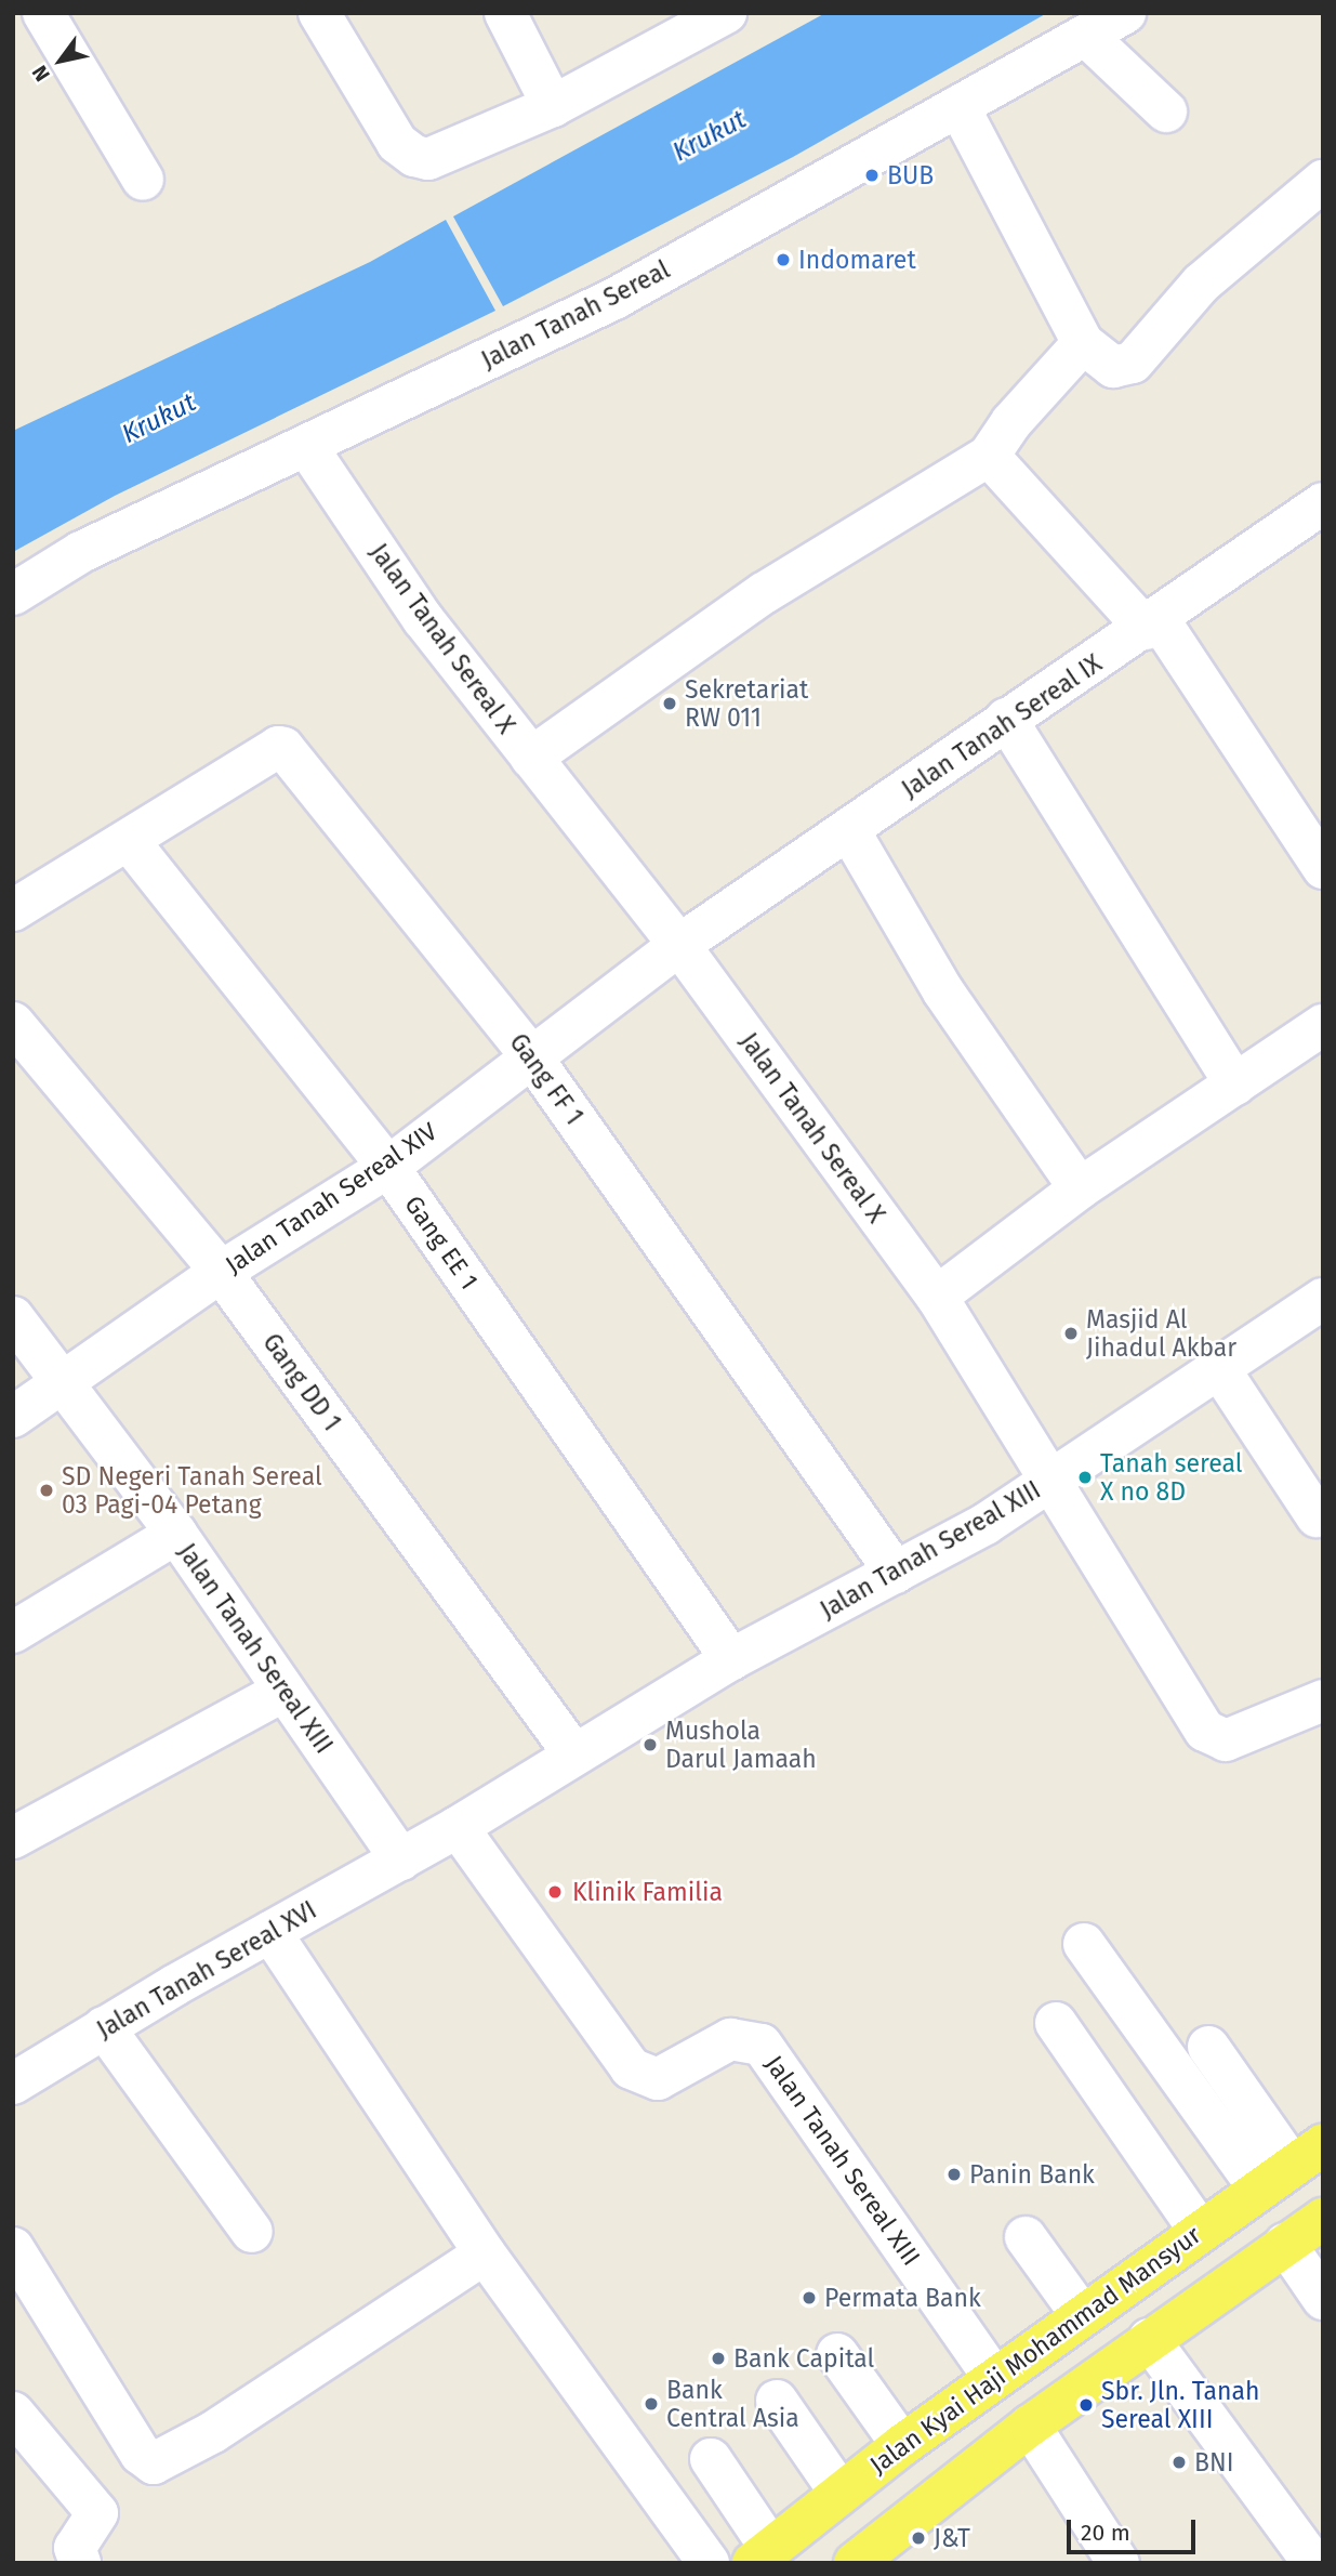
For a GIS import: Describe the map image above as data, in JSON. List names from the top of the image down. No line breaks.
{"streets":{"main road":["Jalan Kyai Haji Mohammad Mansyur"],"street":["Jalan Tanah Sereal","Jalan Tanah Sereal X","Jalan Tanah Sereal IX","Gang FF 1","Jalan Tanah Sereal XIV","Gang EE 1","Gang DD 1","Jalan Tanah Sereal XIII","Jalan Tanah Sereal XVI"]},"crossings":[["Jalan Tanah Sereal","Jalan Tanah Sereal X"],["Jalan Tanah Sereal X","Jalan Tanah Sereal IX"],["Jalan Tanah Sereal X","Jalan Tanah Sereal XIV"],["Jalan Tanah Sereal X","Jalan Tanah Sereal XIII"],["Jalan Tanah Sereal IX","Jalan Tanah Sereal XIV"],["Gang FF 1","Jalan Tanah Sereal XIV"],["Gang FF 1","Gang EE 1"],["Gang FF 1","Jalan Tanah Sereal XIII"],["Jalan Tanah Sereal XIV","Gang EE 1"],["Jalan Tanah Sereal XIV","Gang DD 1"],["Jalan Tanah Sereal XIV","Jalan Tanah Sereal XIII"],["Gang EE 1","Jalan Tanah Sereal XIII"],["Gang DD 1","Jalan Tanah Sereal XIII"],["Jalan Tanah Sereal XIII","Jalan Tanah Sereal XVI"],["Jalan Tanah Sereal XIII","Jalan Kyai Haji Mohammad Mansyur"]],"water":["Krukut"],"places":["BUB","Indomaret","Sekretariat RW 011","Masjid Al Jihadul Akbar","Tanah sereal X no 8D","SD Negeri Tanah Sereal 03 Pagi-04 Petang","Mushola Darul Jamaah","Klinik Familia","Panin Bank","Permata Bank","Bank Capital","Bank Central Asia","Sbr. Jln. Tanah Sereal XIII","BNI","J&T"],"scale_bar":"20 m","north":"bottom left"}
